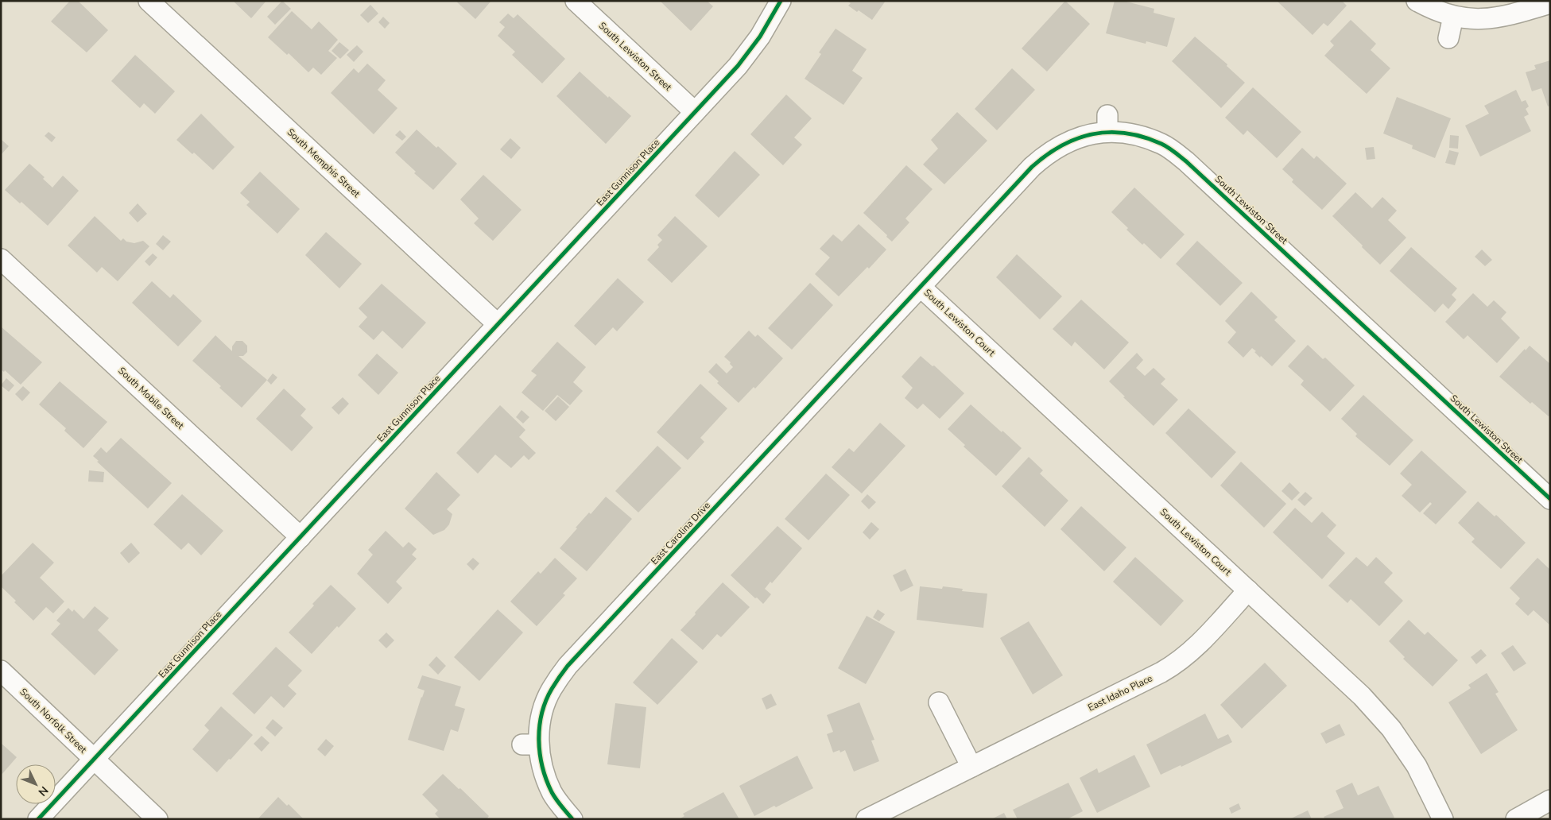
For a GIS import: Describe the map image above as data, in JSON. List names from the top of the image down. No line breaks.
{"streets":{"street":["South Lewiston Street","South Memphis Street","East Gunnison Place","South Lewiston Court","South Mobile Street","East Carolina Drive","East Idaho Place","South Norfolk Street"]},"crossings":[["South Lewiston Street","East Gunnison Place"],["South Lewiston Street","South Lewiston Court"],["South Lewiston Street","East Carolina Drive"],["South Memphis Street","East Gunnison Place"],["East Gunnison Place","South Mobile Street"],["East Gunnison Place","South Norfolk Street"],["South Lewiston Court","East Carolina Drive"],["South Lewiston Court","East Idaho Place"]],"north":"bottom right"}
